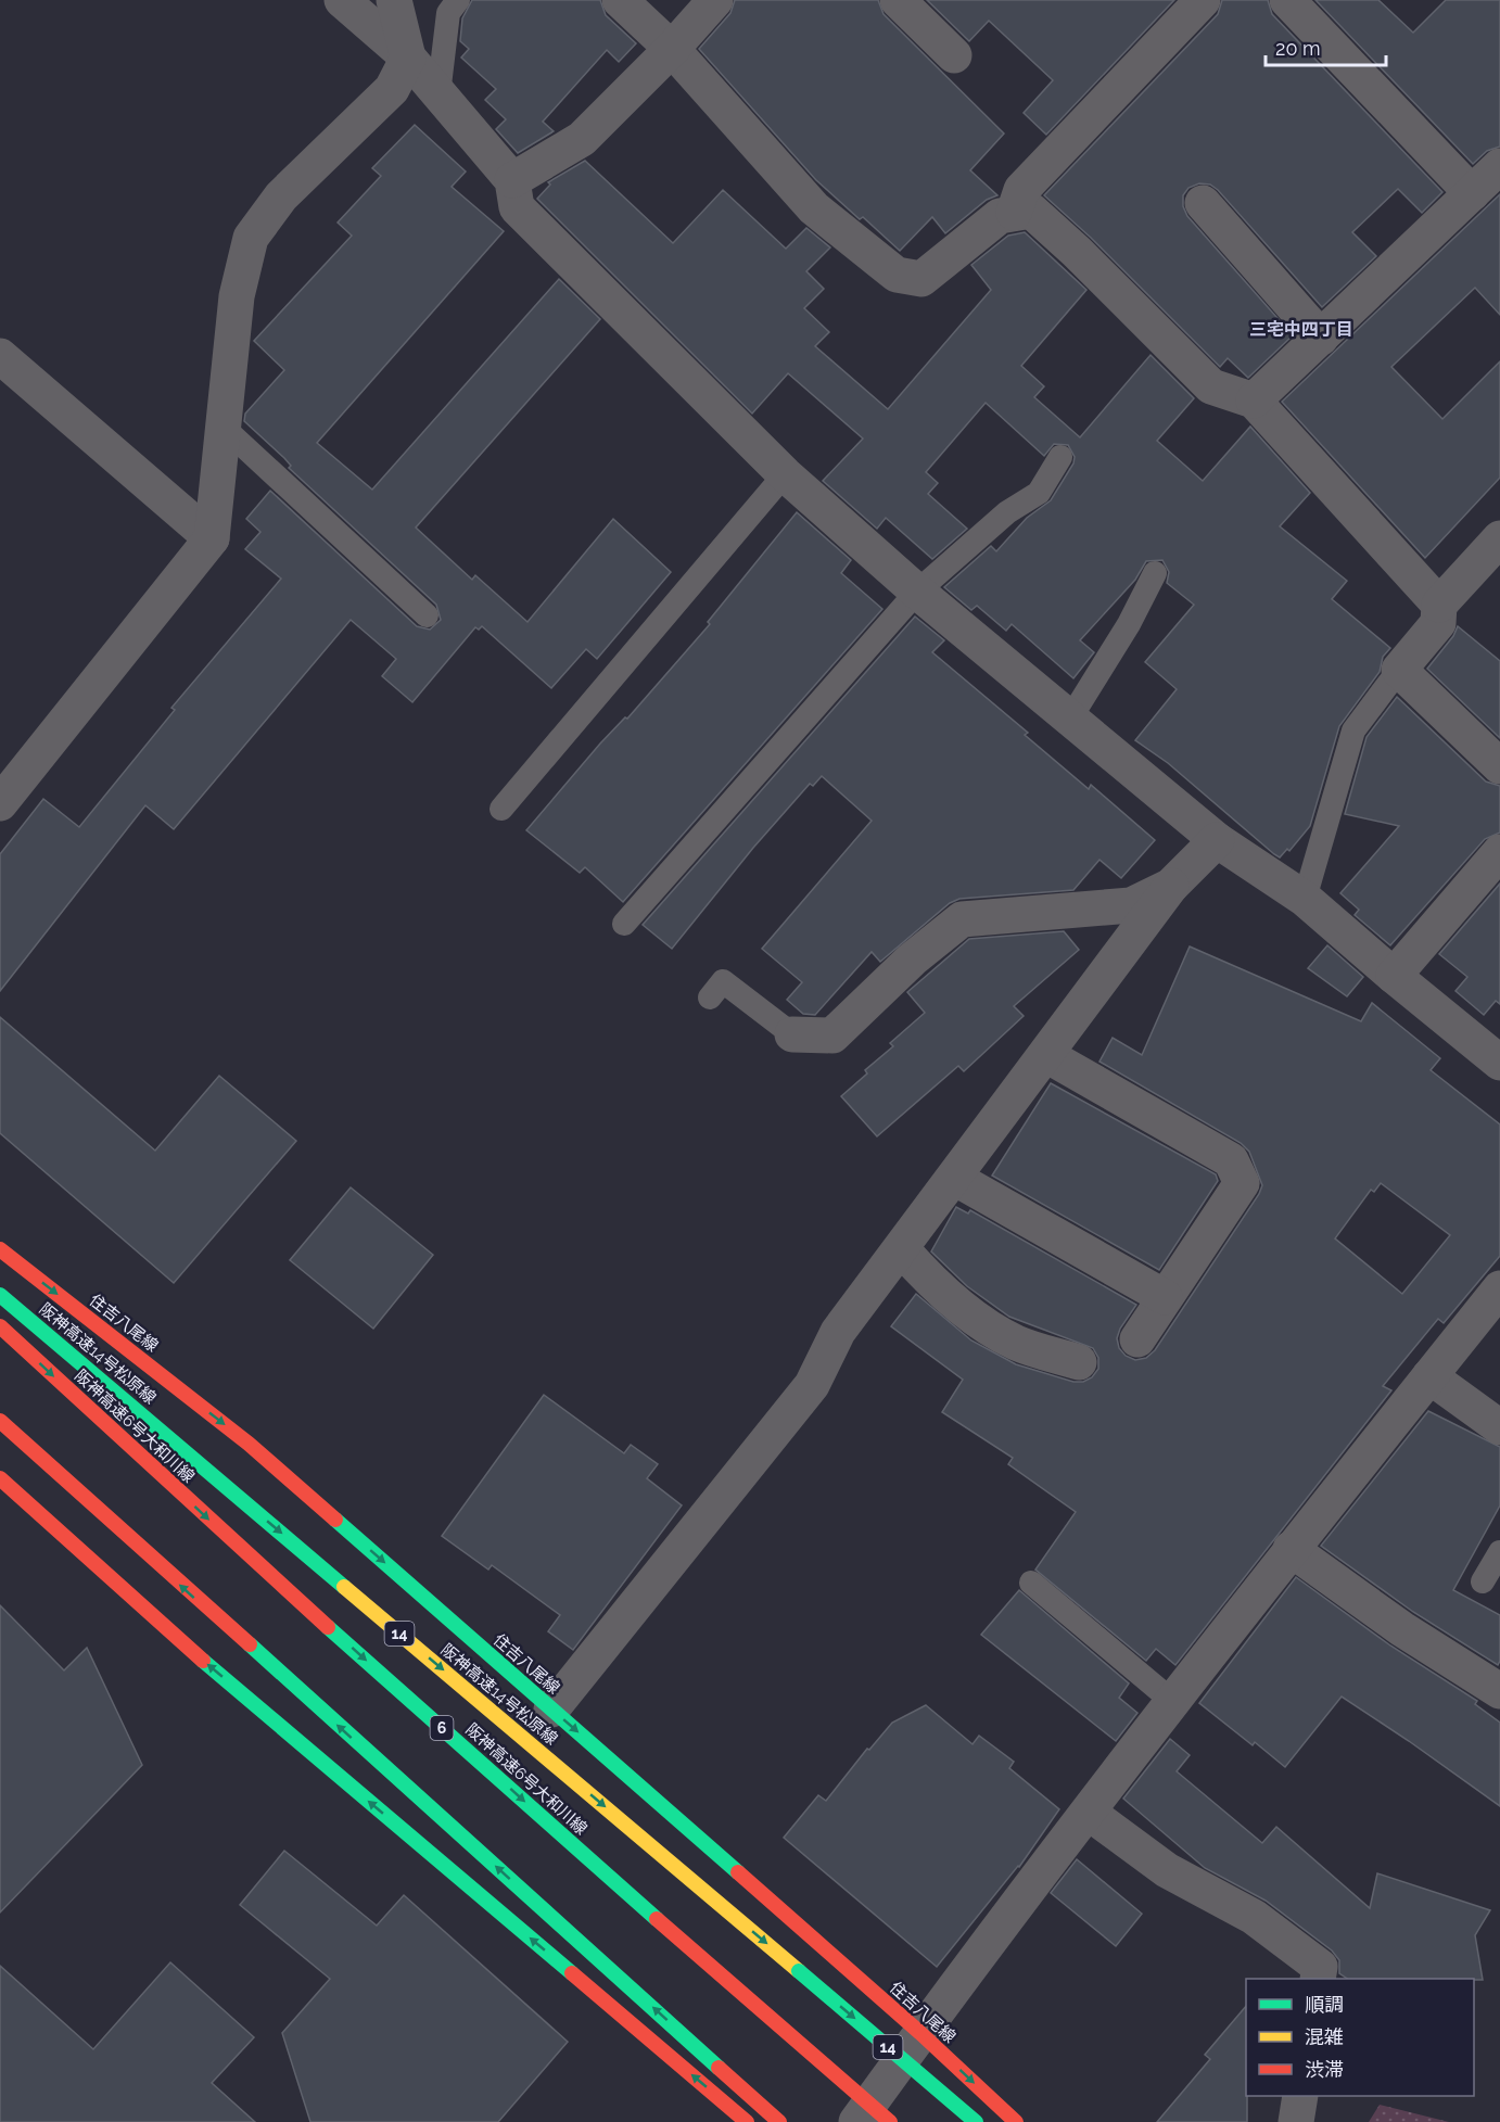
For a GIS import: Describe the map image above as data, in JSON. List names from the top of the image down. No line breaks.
{"streets":{"main road":["住吉八尾線","阪神高速14号松原線","阪神高速6号大和川線","14","6"]},"one_way":["住吉八尾線"],"districts":["三宅中四丁目"],"legend":["順調","混雑","渋滞"],"scale_bar":"20 m"}
